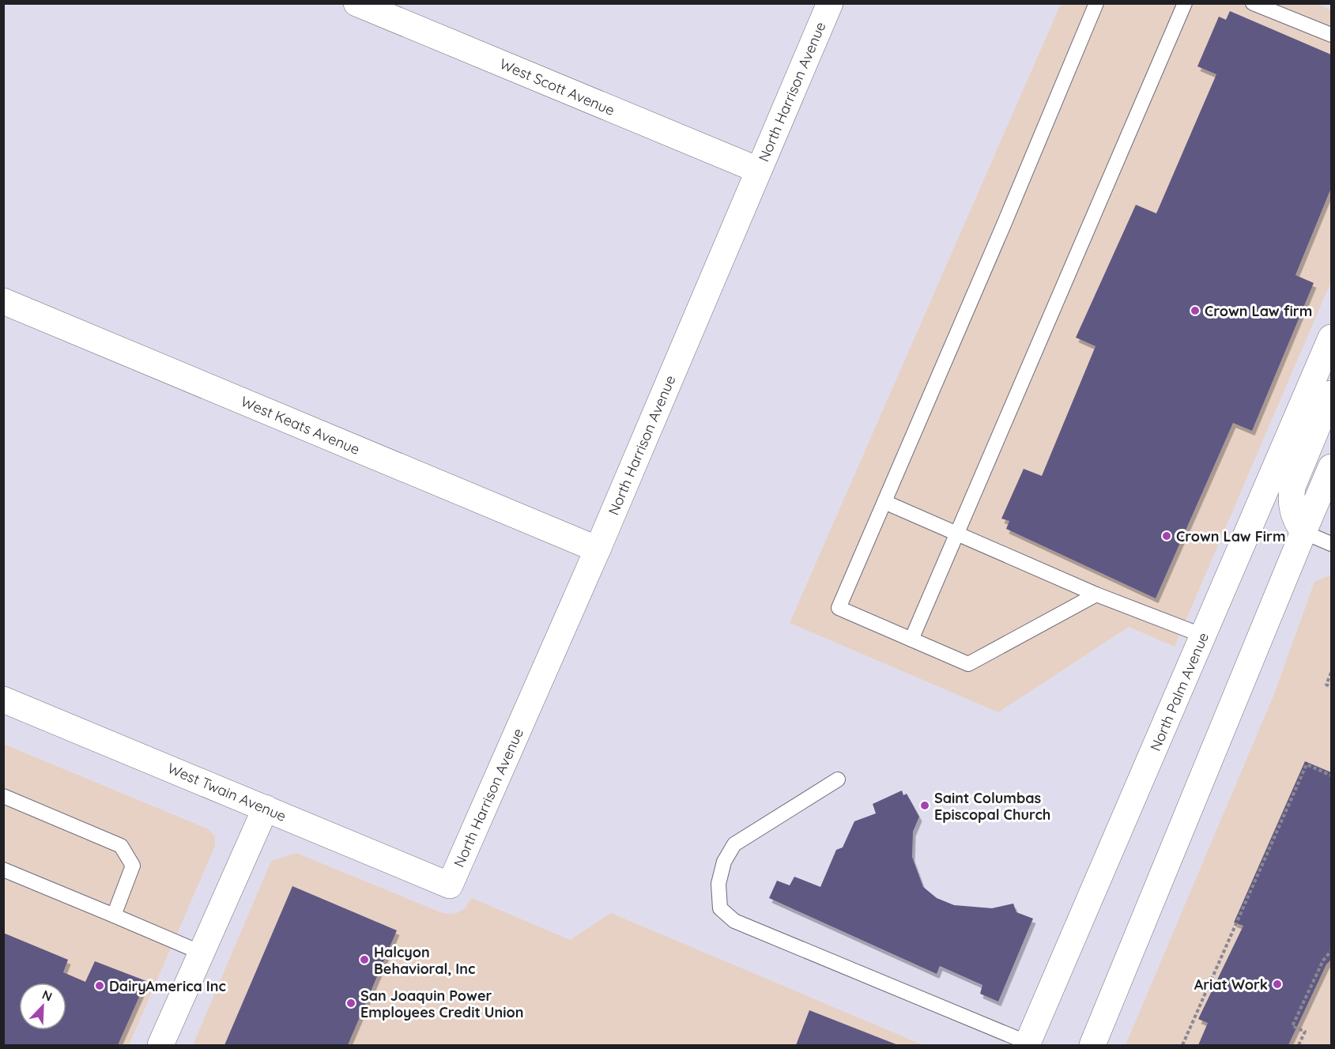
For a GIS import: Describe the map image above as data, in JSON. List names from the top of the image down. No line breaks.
{"streets":{"street":["West Scott Avenue","North Harrison Avenue","West Keats Avenue","North Palm Avenue","West Twain Avenue"]},"crossings":[["West Scott Avenue","North Harrison Avenue"],["North Harrison Avenue","West Keats Avenue"],["North Harrison Avenue","West Twain Avenue"]],"places":["Crown Law firm","Crown Law Firm","Saint Columbas Episcopal Church","Halcyon Behavioral, Inc","Ariat Work","DairyAmerica Inc","San Joaquin Power Employees Credit Union"],"north":"top right"}
